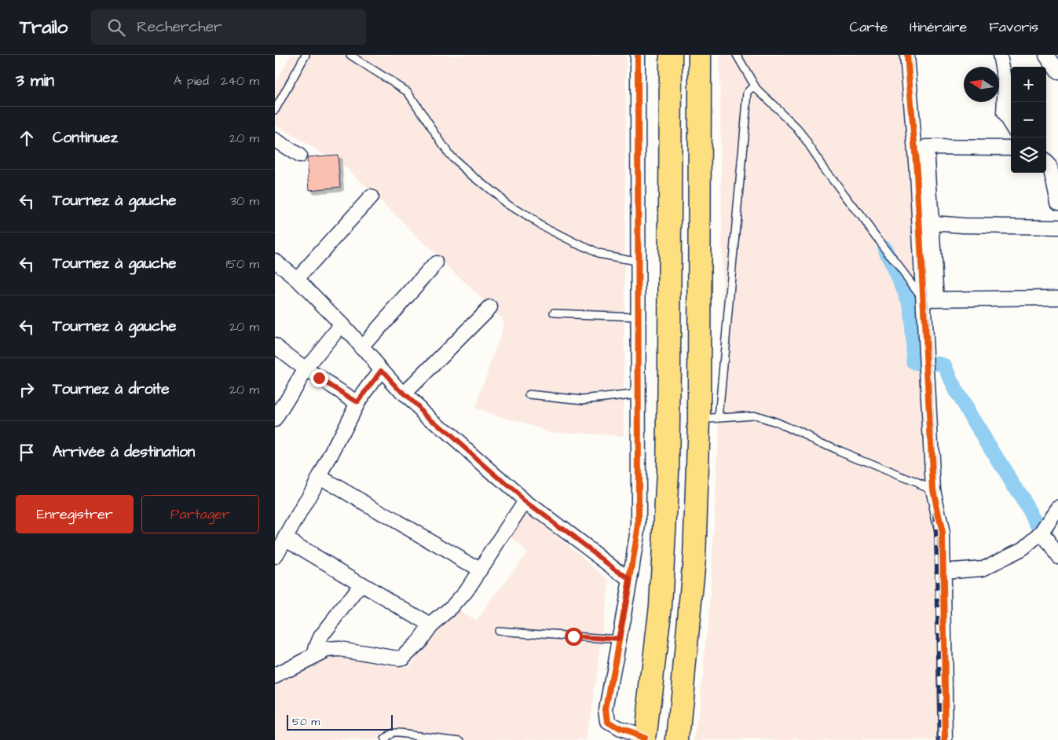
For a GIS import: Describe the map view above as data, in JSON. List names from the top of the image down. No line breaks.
{"scale_bar":"50 m","north":"left","page":{"header":"Trailo","search":"Rechercher","nav":["Carte","Itinéraire","Favoris"],"heading":["3 min","À pied · 240 m"],"map_buttons":["+","−"],"list":[["Continuez","20 m"],["Tournez à gauche","30 m"],["Tournez à gauche","150 m"],["Tournez à gauche","20 m"],["Tournez à droite","20 m"],"Arrivée à destination"],"buttons":["Enregistrer","Partager"],"scale":"50 m"}}
